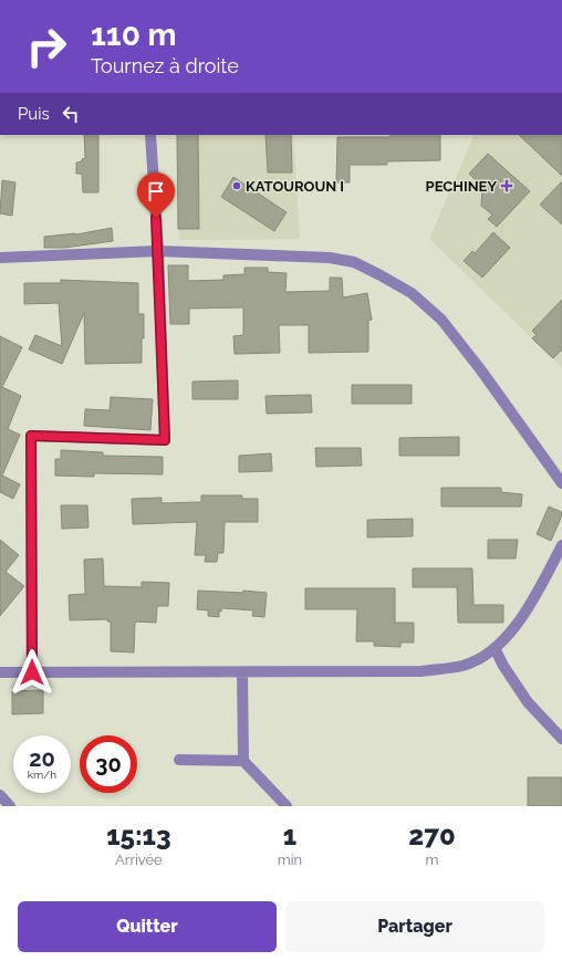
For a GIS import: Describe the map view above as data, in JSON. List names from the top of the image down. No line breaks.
{"places":{"other":["KATOUROUN I"],"health":["PECHINEY"]},"page":{"turn":["110 m","Tournez à droite"],"then":"Puis","speed":"20 km/h","limit":"30","eta":["15:13","Arrivée","1","min","270","m"],"buttons":["Quitter","Partager"]}}
